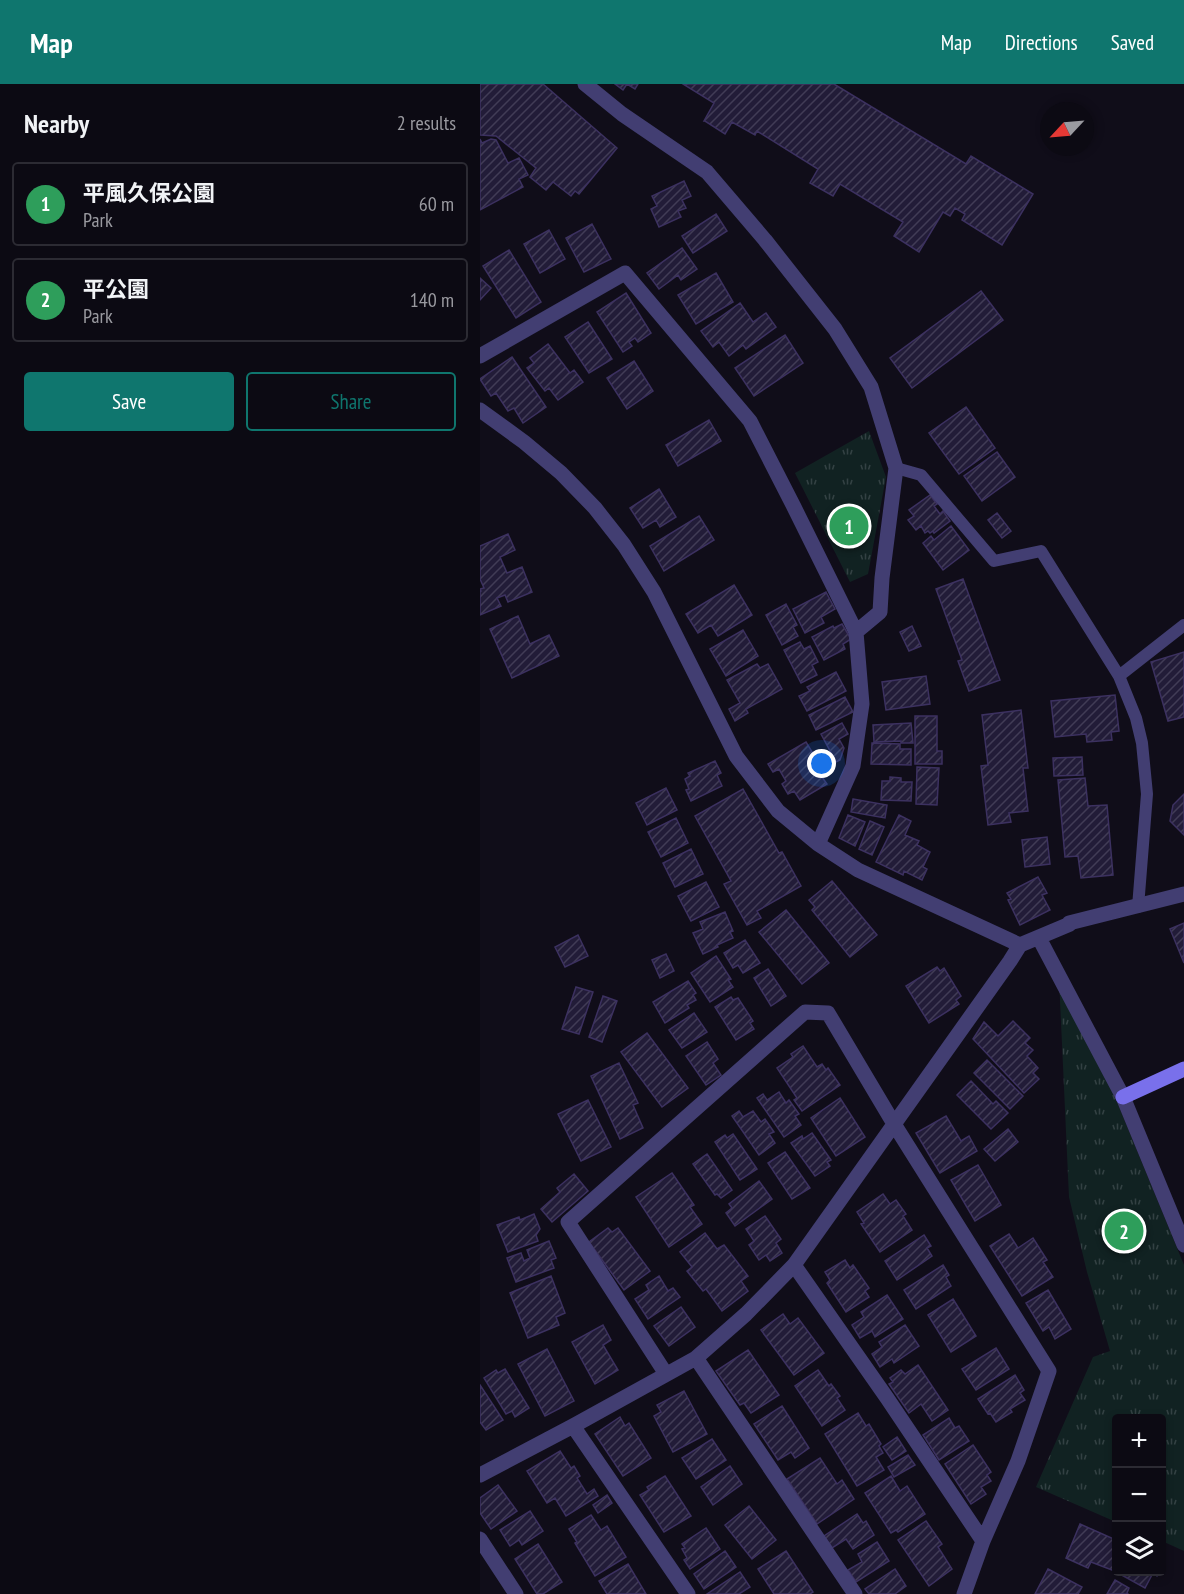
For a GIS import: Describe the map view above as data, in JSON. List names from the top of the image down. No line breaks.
{"north":"bottom left","page":{"header":"Map","nav":["Map","Directions","Saved"],"heading":["Nearby","2 results"],"list":[{"mark":"1","name":"平風久保公園","note":"Park","value":"60 m"},{"mark":"2","name":"平公園","note":"Park","value":"140 m"}],"buttons":["Save","Share"],"pins":["1","2"],"map_buttons":["+","−"]}}
